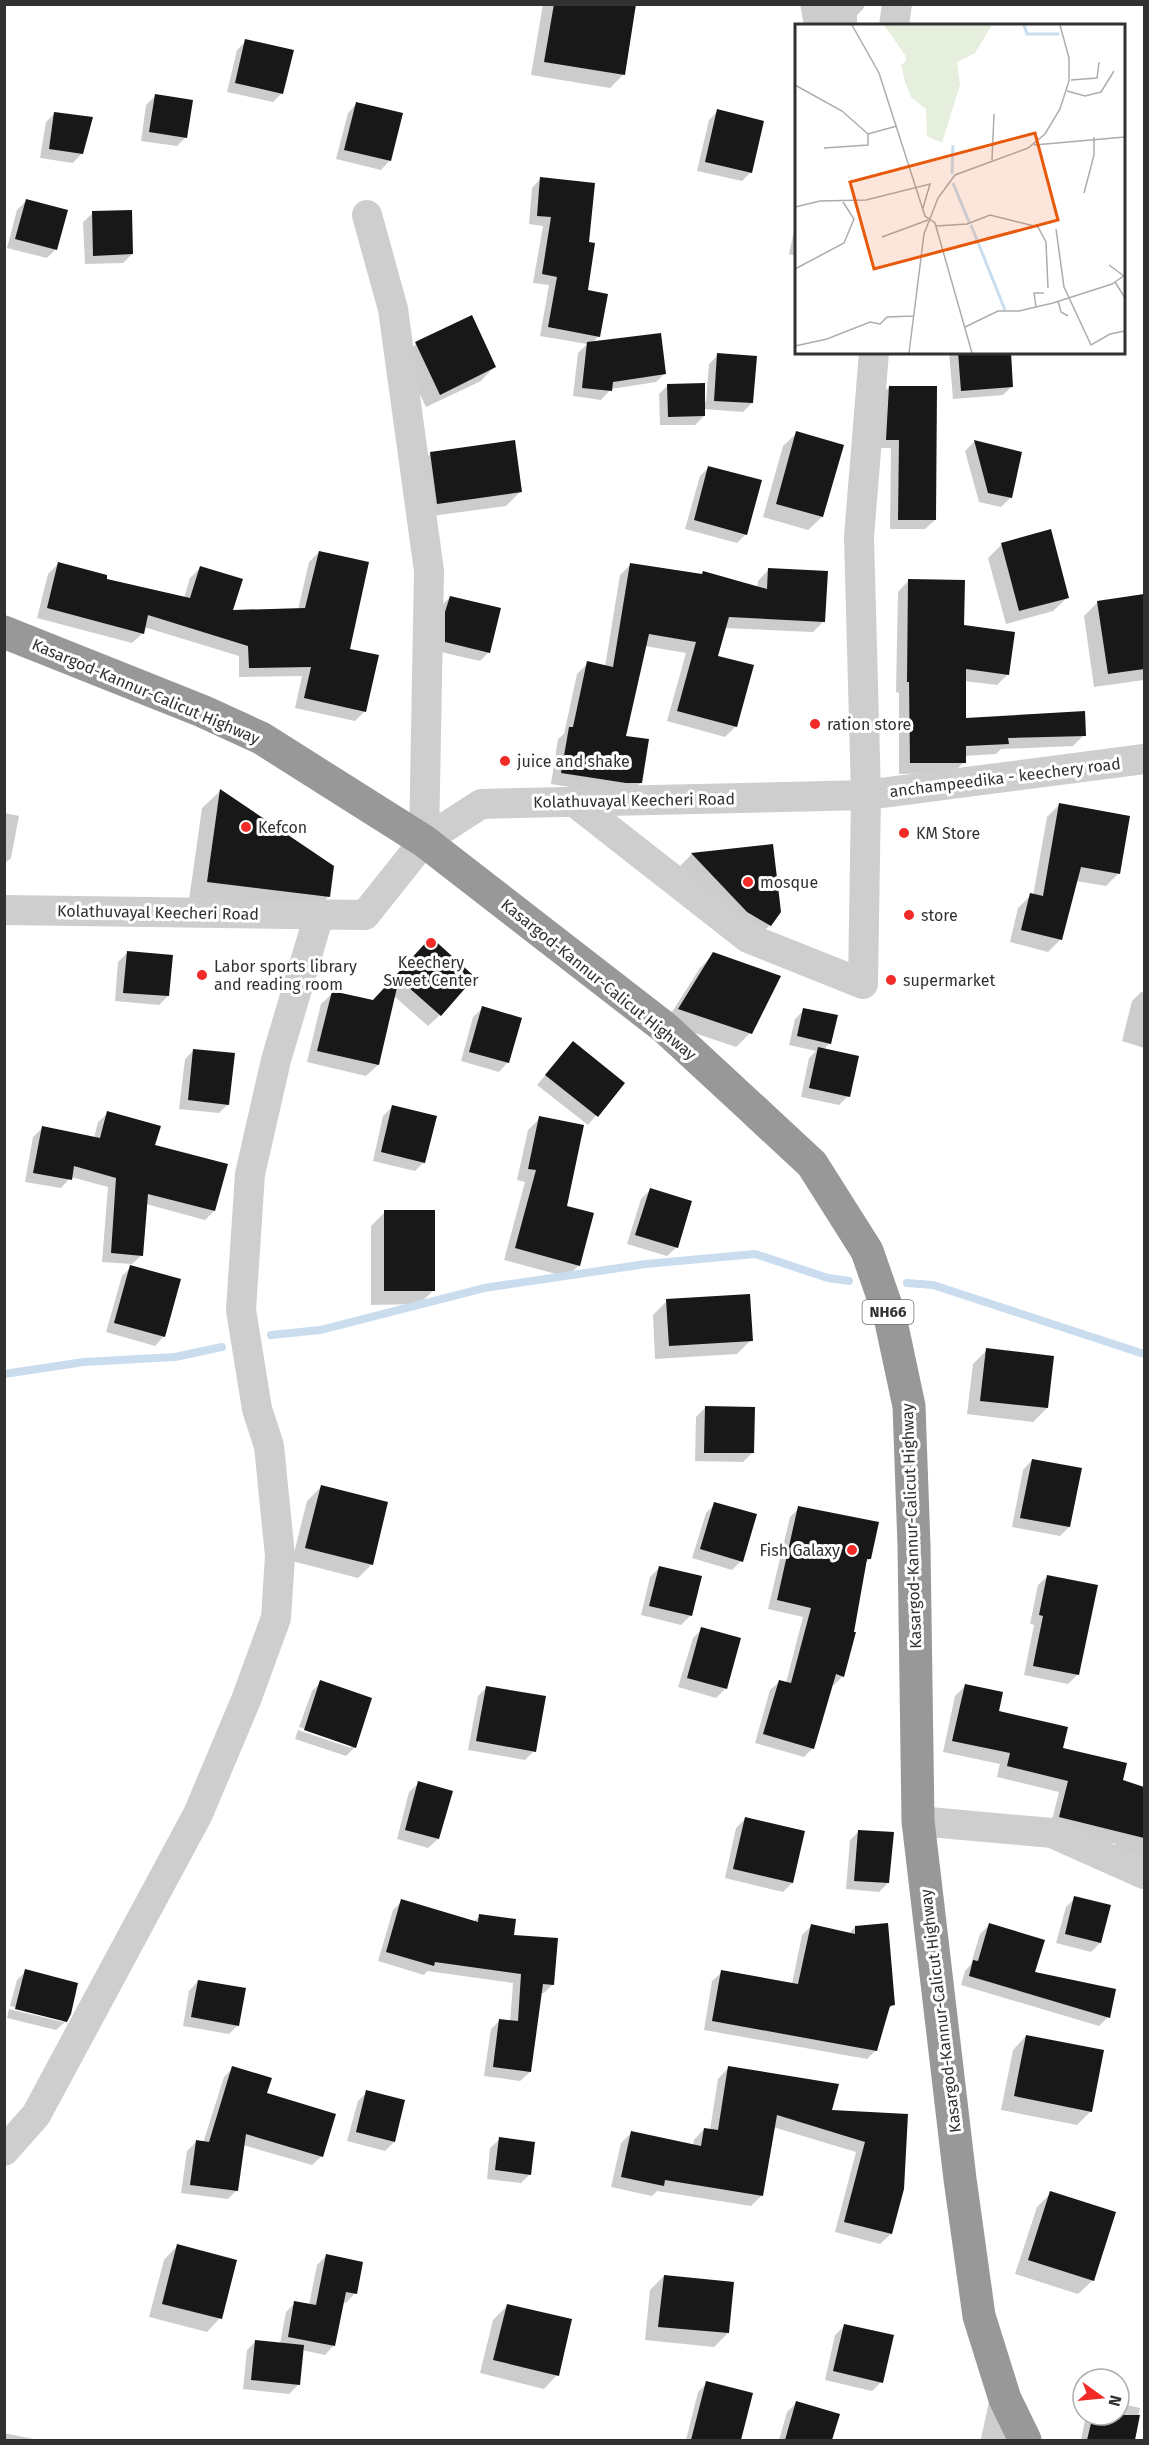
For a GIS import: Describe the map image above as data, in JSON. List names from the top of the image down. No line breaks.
{"streets":{"highway":["Kasargod-Kannur-Calicut Highway","NH66"],"street":["anchampeedika - keechery road","Kolathuvayal Keecheri Road"]},"crossings":[["Kasargod-Kannur-Calicut Highway","Kolathuvayal Keecheri Road"],["anchampeedika - keechery road","Kolathuvayal Keecheri Road"]],"places":["ration store","juice and shake","Kefcon","KM Store","mosque","store","Keechery Sweet Center","Labor sports library and reading room","supermarket","Fish Galaxy"],"north":"right"}
